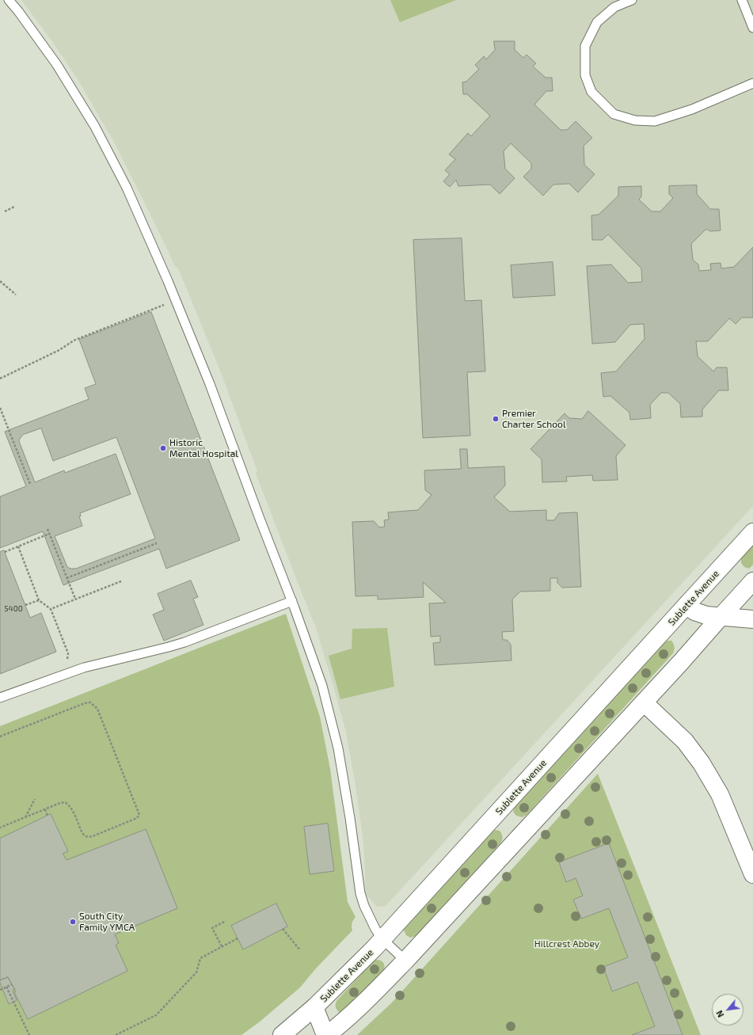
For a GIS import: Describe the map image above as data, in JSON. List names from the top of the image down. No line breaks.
{"streets":{"street":["Sublette Avenue"]},"parks":["Hillcrest Abbey"],"places":["Premier Charter School","Historic Mental Hospital","South City Family YMCA"],"house_numbers":["5400"],"north":"bottom left"}
